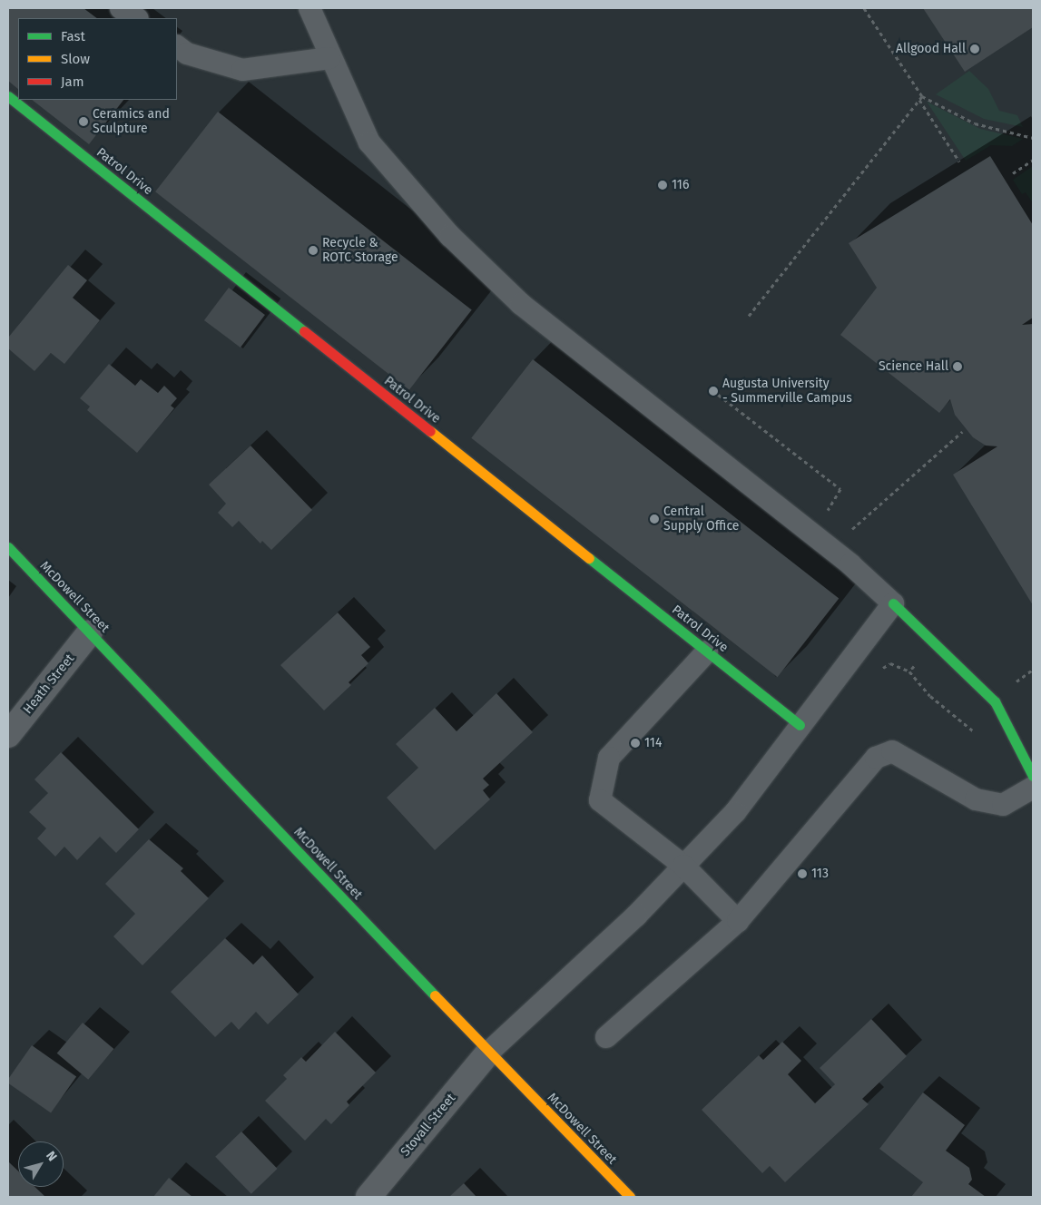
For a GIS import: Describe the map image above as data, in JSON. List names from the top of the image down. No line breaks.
{"streets":{"street":["Patrol Drive","McDowell Street","Heath Street","Stovall Street"]},"crossings":[["McDowell Street","Heath Street"],["McDowell Street","Stovall Street"]],"places":["Allgood Hall","Ceramics and Sculpture","116","Recycle & ROTC Storage","Science Hall","Augusta University - Summerville Campus","Central Supply Office","114","113"],"legend":["Fast","Slow","Jam"],"north":"top right"}
